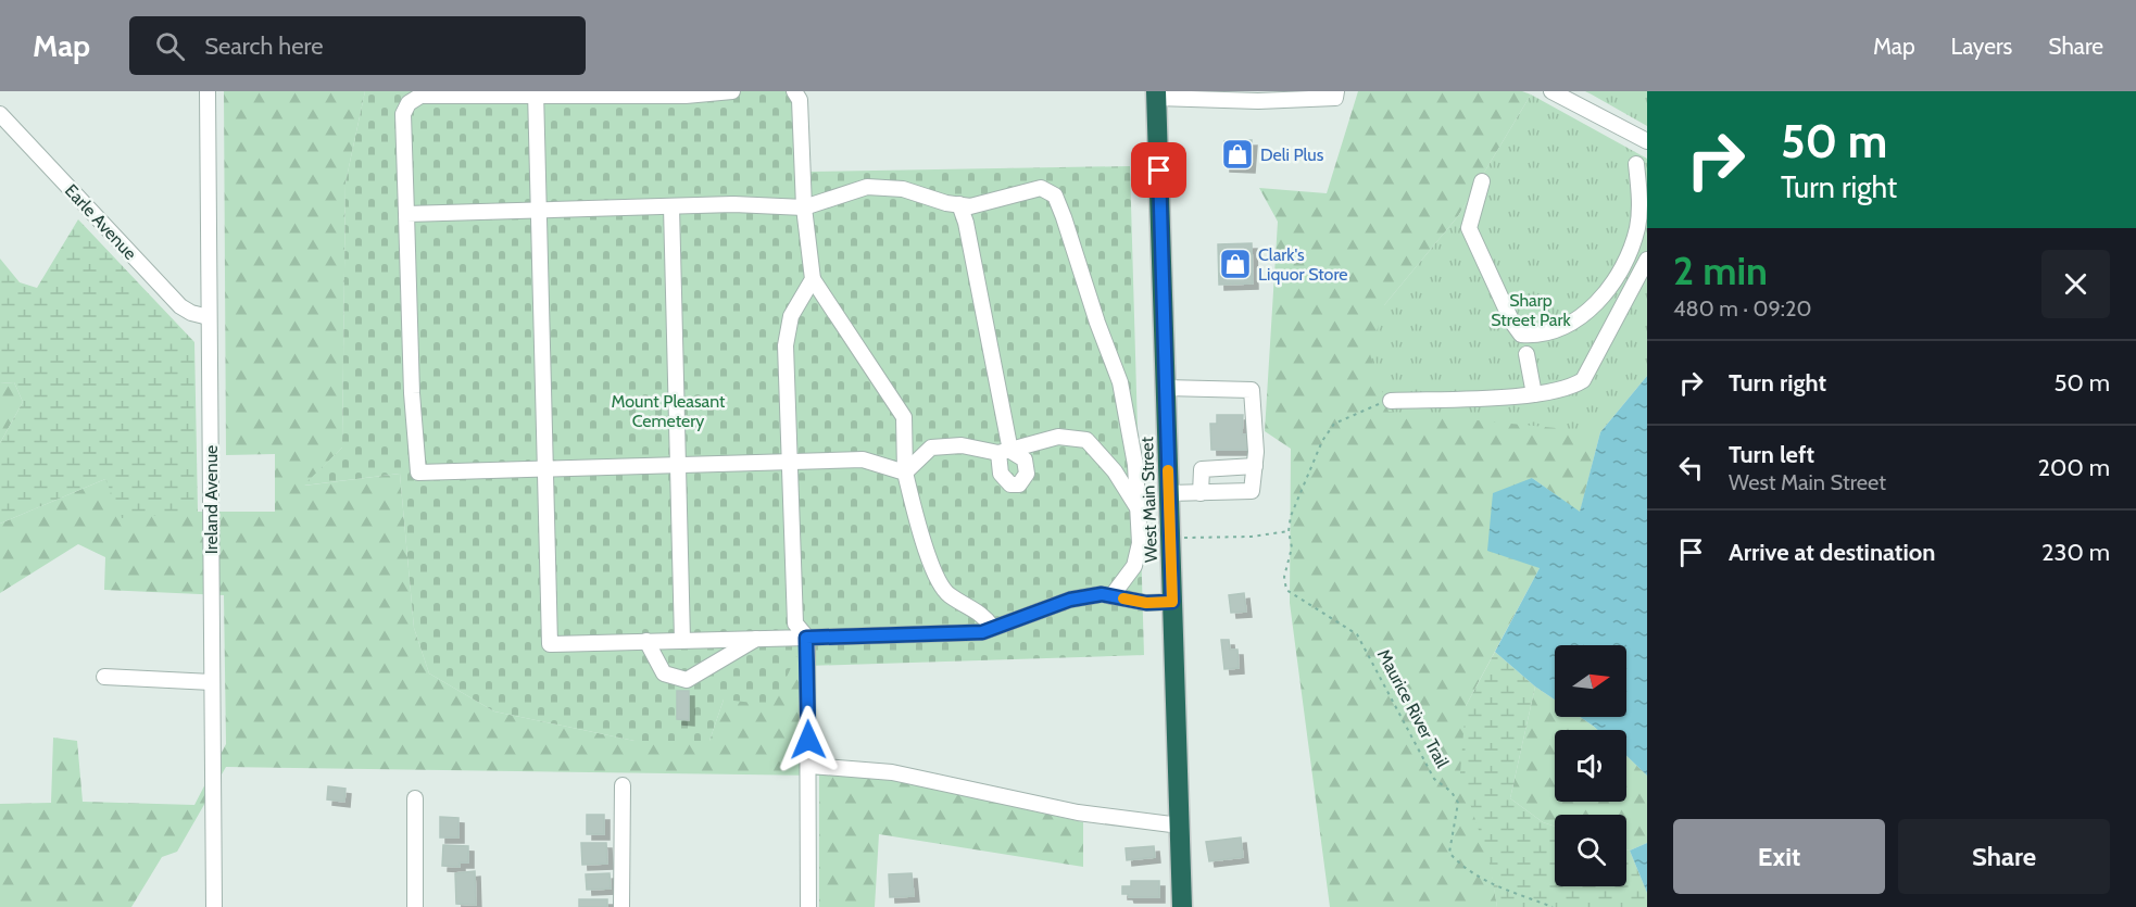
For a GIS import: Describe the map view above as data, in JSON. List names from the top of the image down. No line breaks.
{"streets":{"highway":["West Main Street"],"street":["Earle Avenue","Ireland Avenue"],"path":["Maurice River Trail"]},"crossings":[["Earle Avenue","Ireland Avenue"]],"parks":["Sharp Street Park","Mount Pleasant Cemetery"],"places":{"shop":["Deli Plus","Clark's Liquor Store"]},"north":"right","page":{"header":"Map","search":"Search here","nav":["Map","Layers","Share"],"turn":["50 m","Turn right"],"heading":["2 min","480 m · 09:20"],"list":[{"name":"Turn right","value":"50 m"},{"name":"Turn left","note":"West Main Street","value":"200 m"},{"name":"Arrive at destination","value":"230 m"}],"buttons":["Exit","Share"]}}
